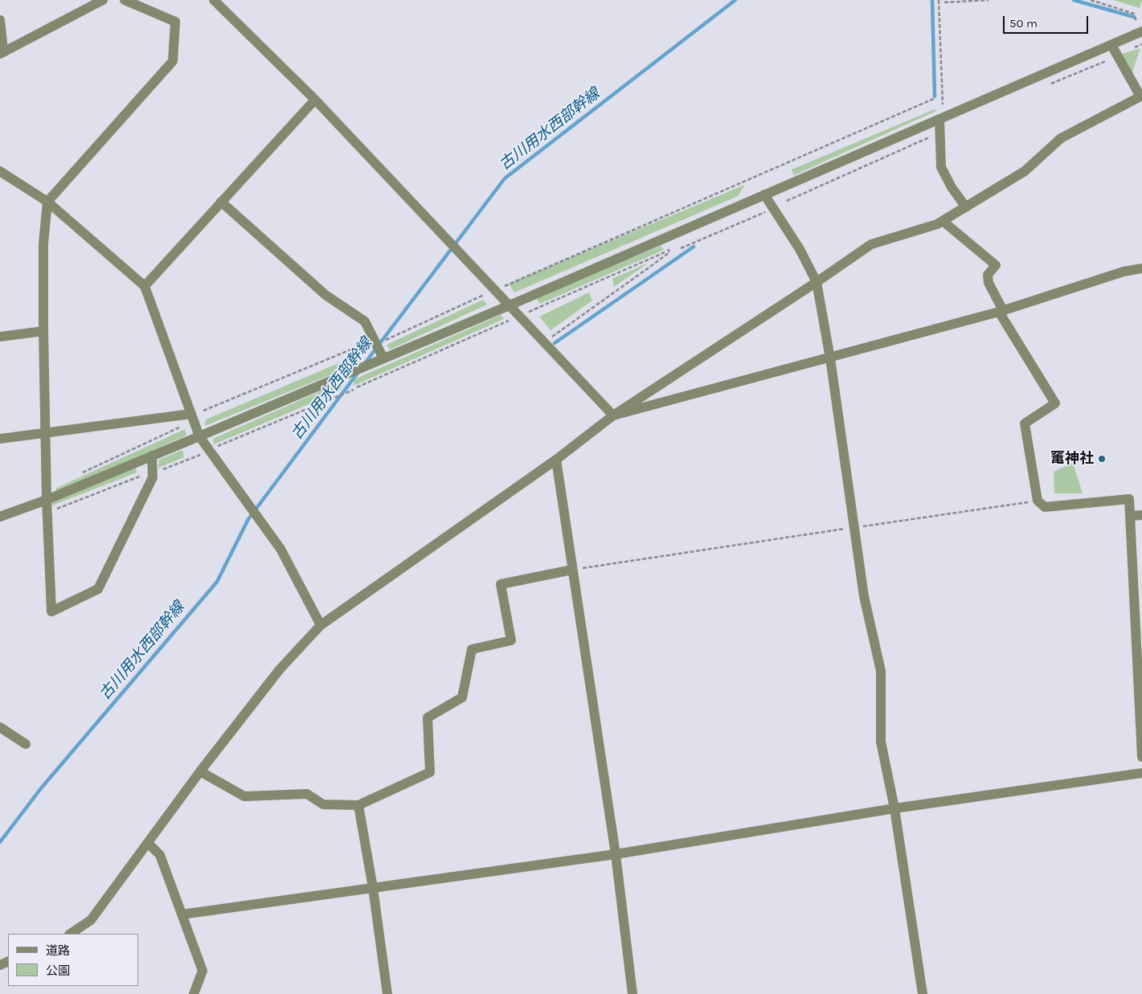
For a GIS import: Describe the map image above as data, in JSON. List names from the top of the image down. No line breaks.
{"water":["古川用水西部幹線"],"places":["竃神社"],"legend":["道路","公園"],"scale_bar":"50 m"}
